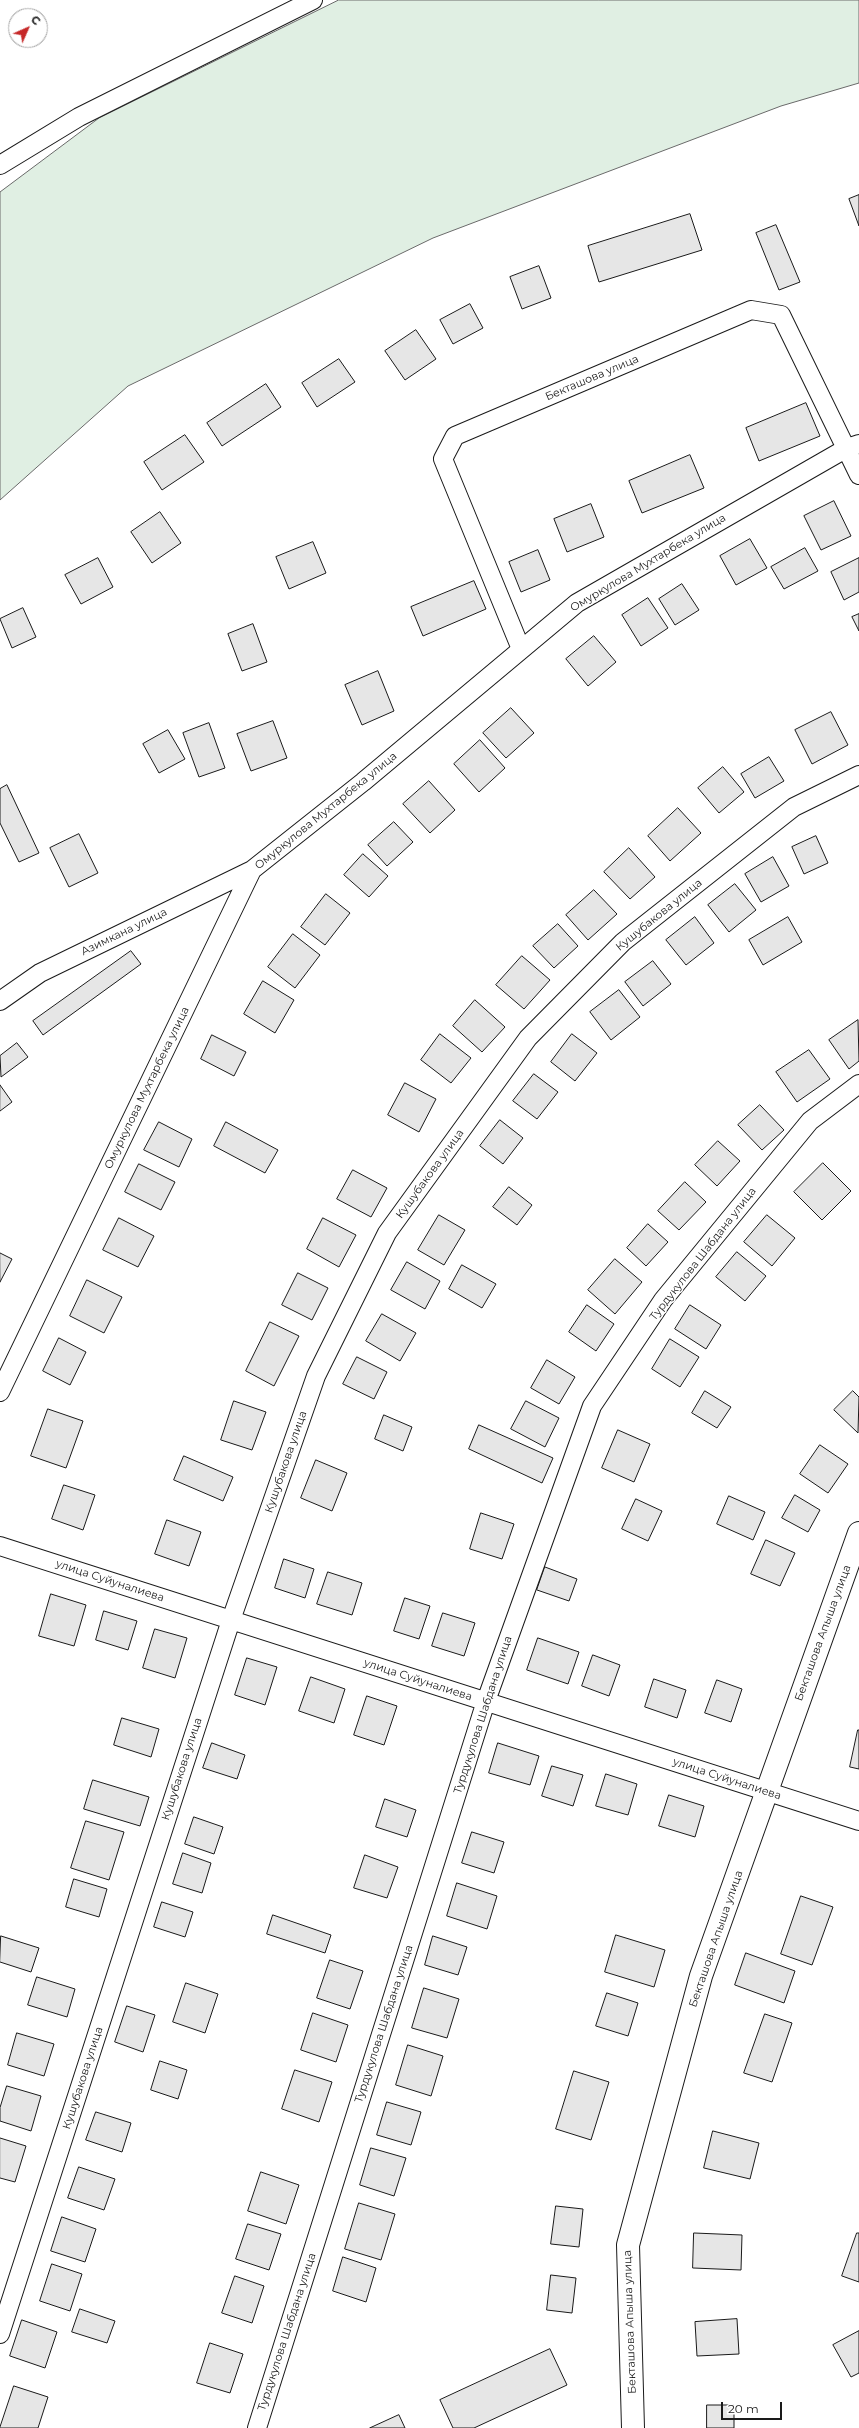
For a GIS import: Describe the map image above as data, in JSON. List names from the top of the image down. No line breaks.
{"streets":{"street":["Бекташова улица","Омуркулова Мухтарбека улица","Кушубакова улица","Азимкана улица","Турдукулова Шабдана улица","улица Суйуналиева","Бекташова Апыша улица"]},"crossings":[["Бекташова улица","Омуркулова Мухтарбека улица"],["Омуркулова Мухтарбека улица","Азимкана улица"],["Кушубакова улица","улица Суйуналиева"],["Турдукулова Шабдана улица","улица Суйуналиева"],["улица Суйуналиева","Бекташова Апыша улица"]],"scale_bar":"20 m","north":"top right"}
